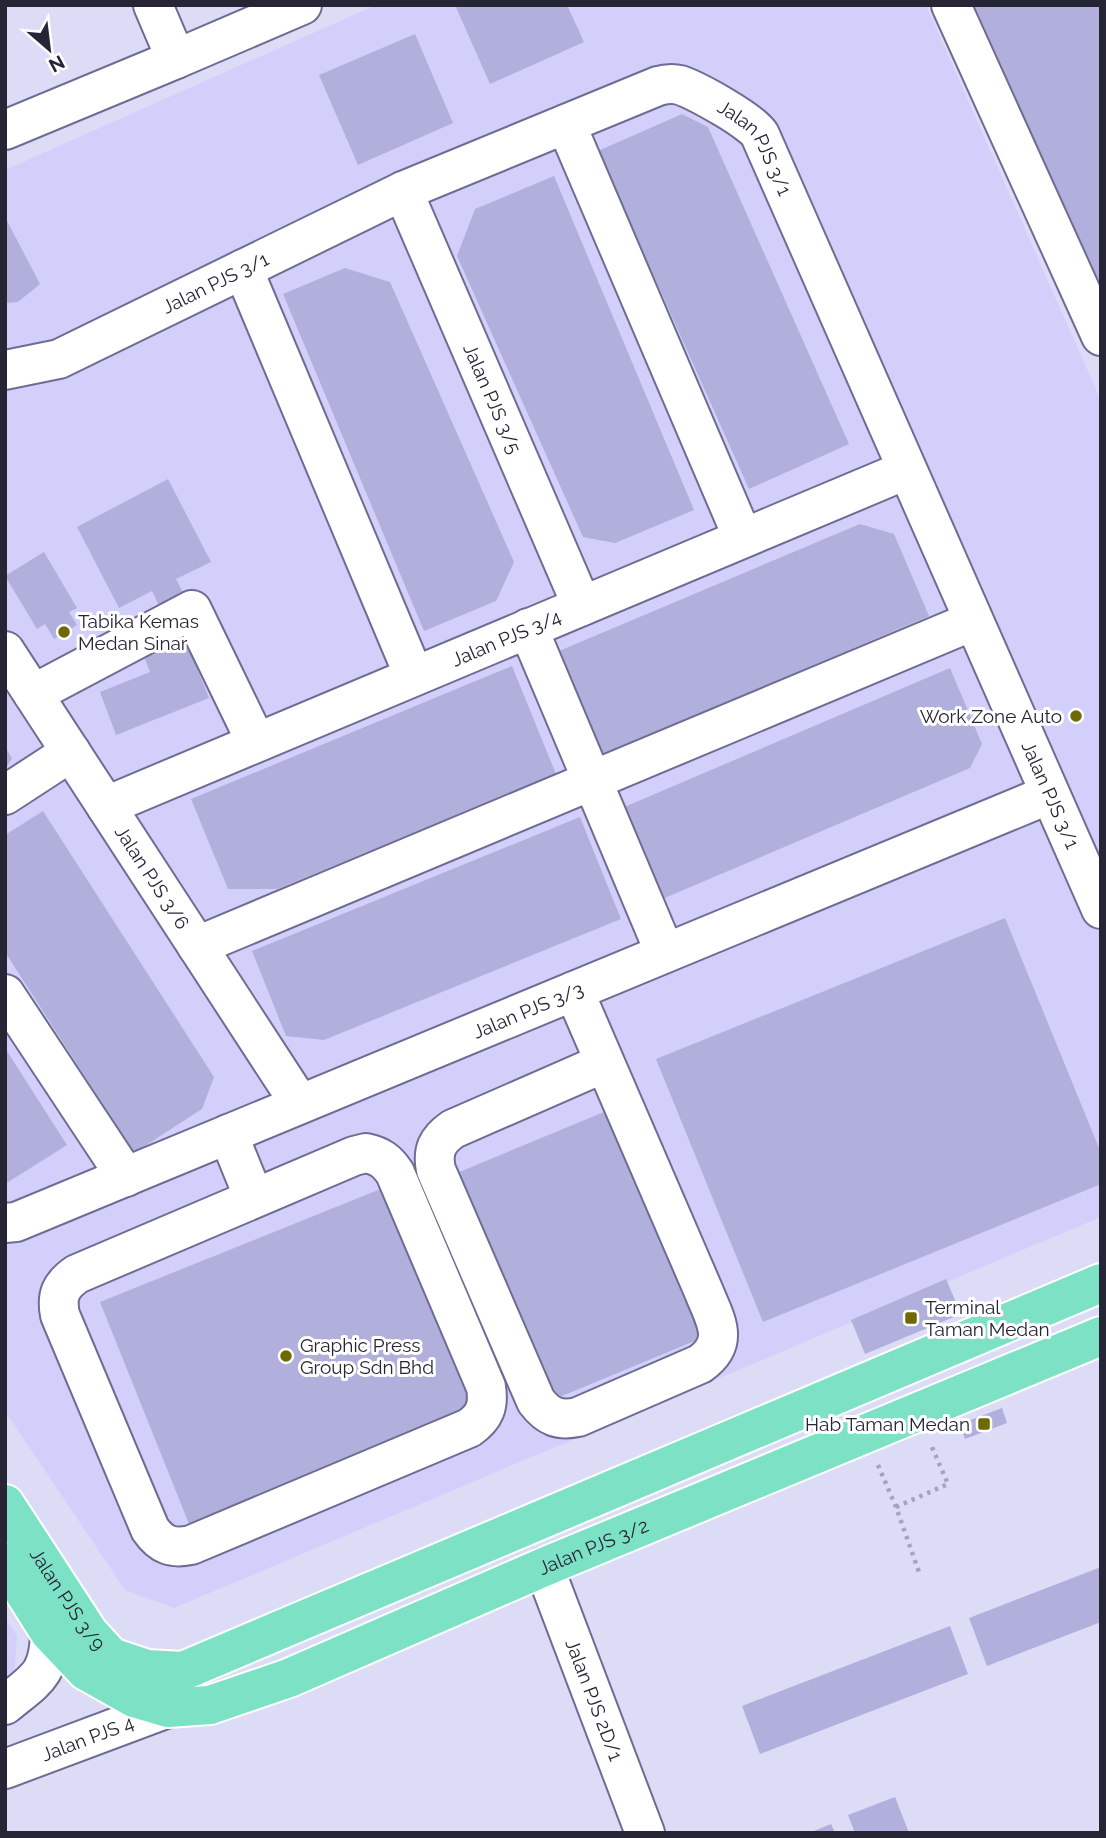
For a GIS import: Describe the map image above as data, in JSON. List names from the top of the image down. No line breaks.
{"streets":{"main road":["Jalan PJS 3/2","Jalan PJS 3/9"],"street":["Jalan PJS 3/1","Jalan PJS 3/5","Jalan PJS 3/4","Jalan PJS 3/6","Jalan PJS 3/3","Jalan PJS 2D/1","Jalan PJS 4"]},"crossings":[["Jalan PJS 3/1","Jalan PJS 3/5"],["Jalan PJS 3/1","Jalan PJS 3/4"],["Jalan PJS 3/1","Jalan PJS 3/3"],["Jalan PJS 3/5","Jalan PJS 3/4"],["Jalan PJS 3/4","Jalan PJS 3/6"],["Jalan PJS 3/6","Jalan PJS 3/3"],["Jalan PJS 3/2","Jalan PJS 3/9"],["Jalan PJS 3/2","Jalan PJS 2D/1"],["Jalan PJS 3/2","Jalan PJS 4"]],"places":{"other":["Tabika Kemas Medan Sinar","Work Zone Auto","Graphic Press Group Sdn Bhd"],"transit":["Terminal Taman Medan","Hab Taman Medan"]},"north":"bottom right"}
